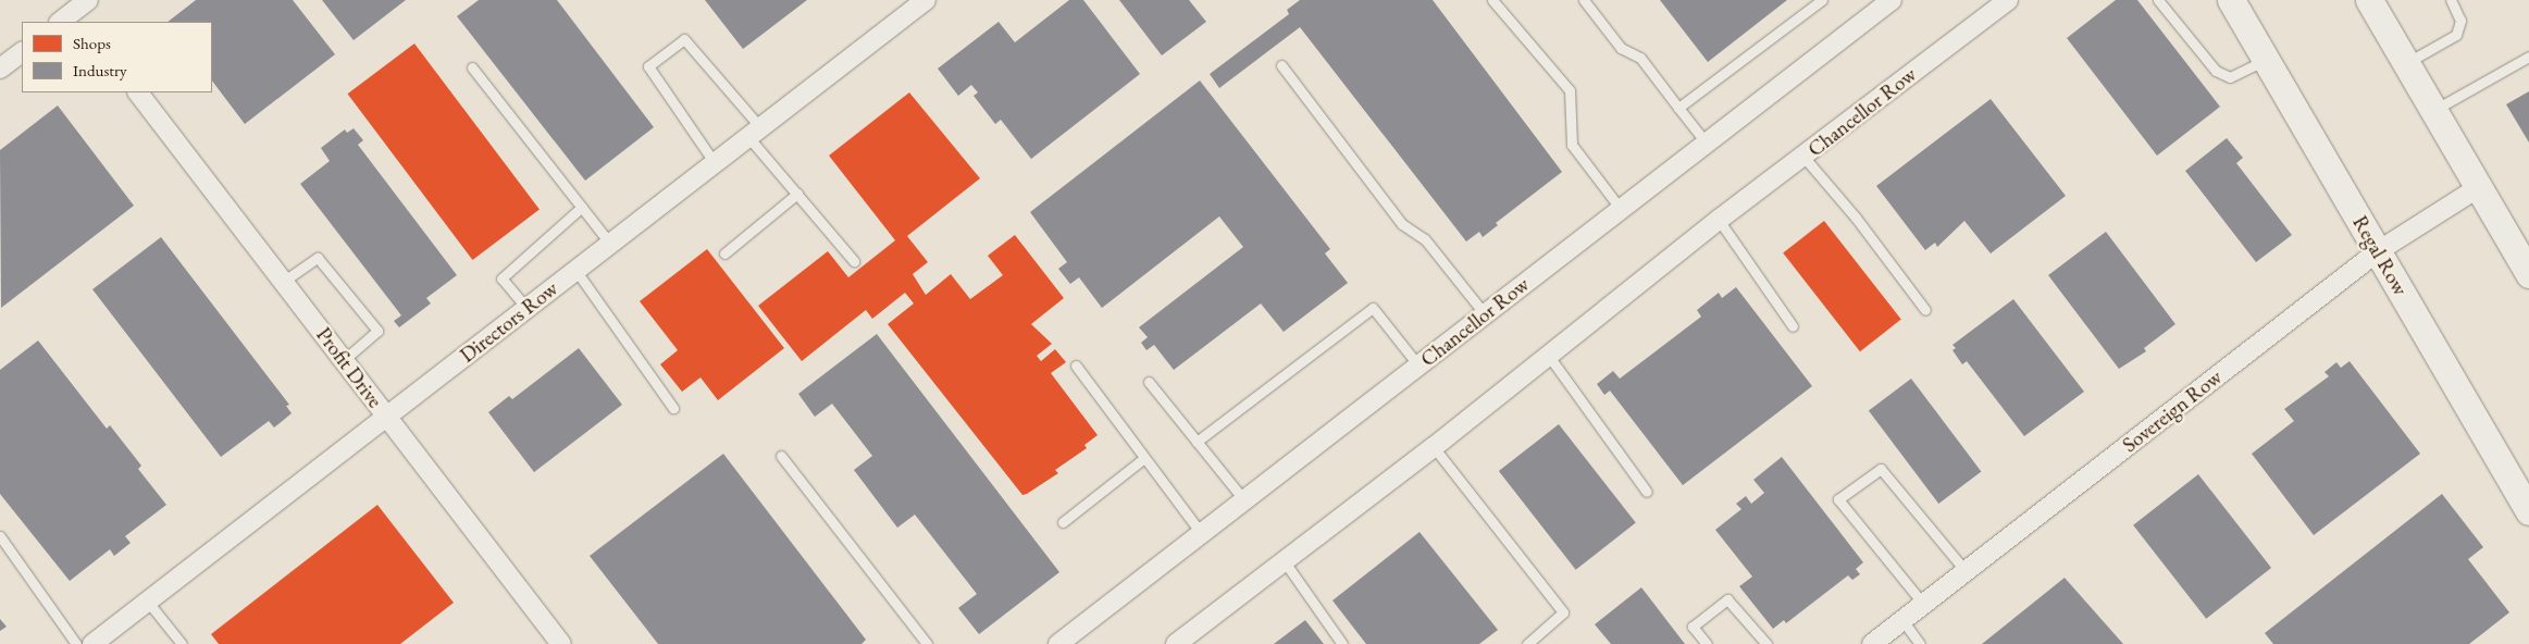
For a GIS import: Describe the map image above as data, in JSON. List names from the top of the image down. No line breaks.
{"streets":{"main road":["Regal Row"],"street":["Chancellor Row","Directors Row","Profit Drive","Sovereign Row"]},"crossings":[["Regal Row","Sovereign Row"],["Directors Row","Profit Drive"]],"legend":["Shops","Industry"]}
